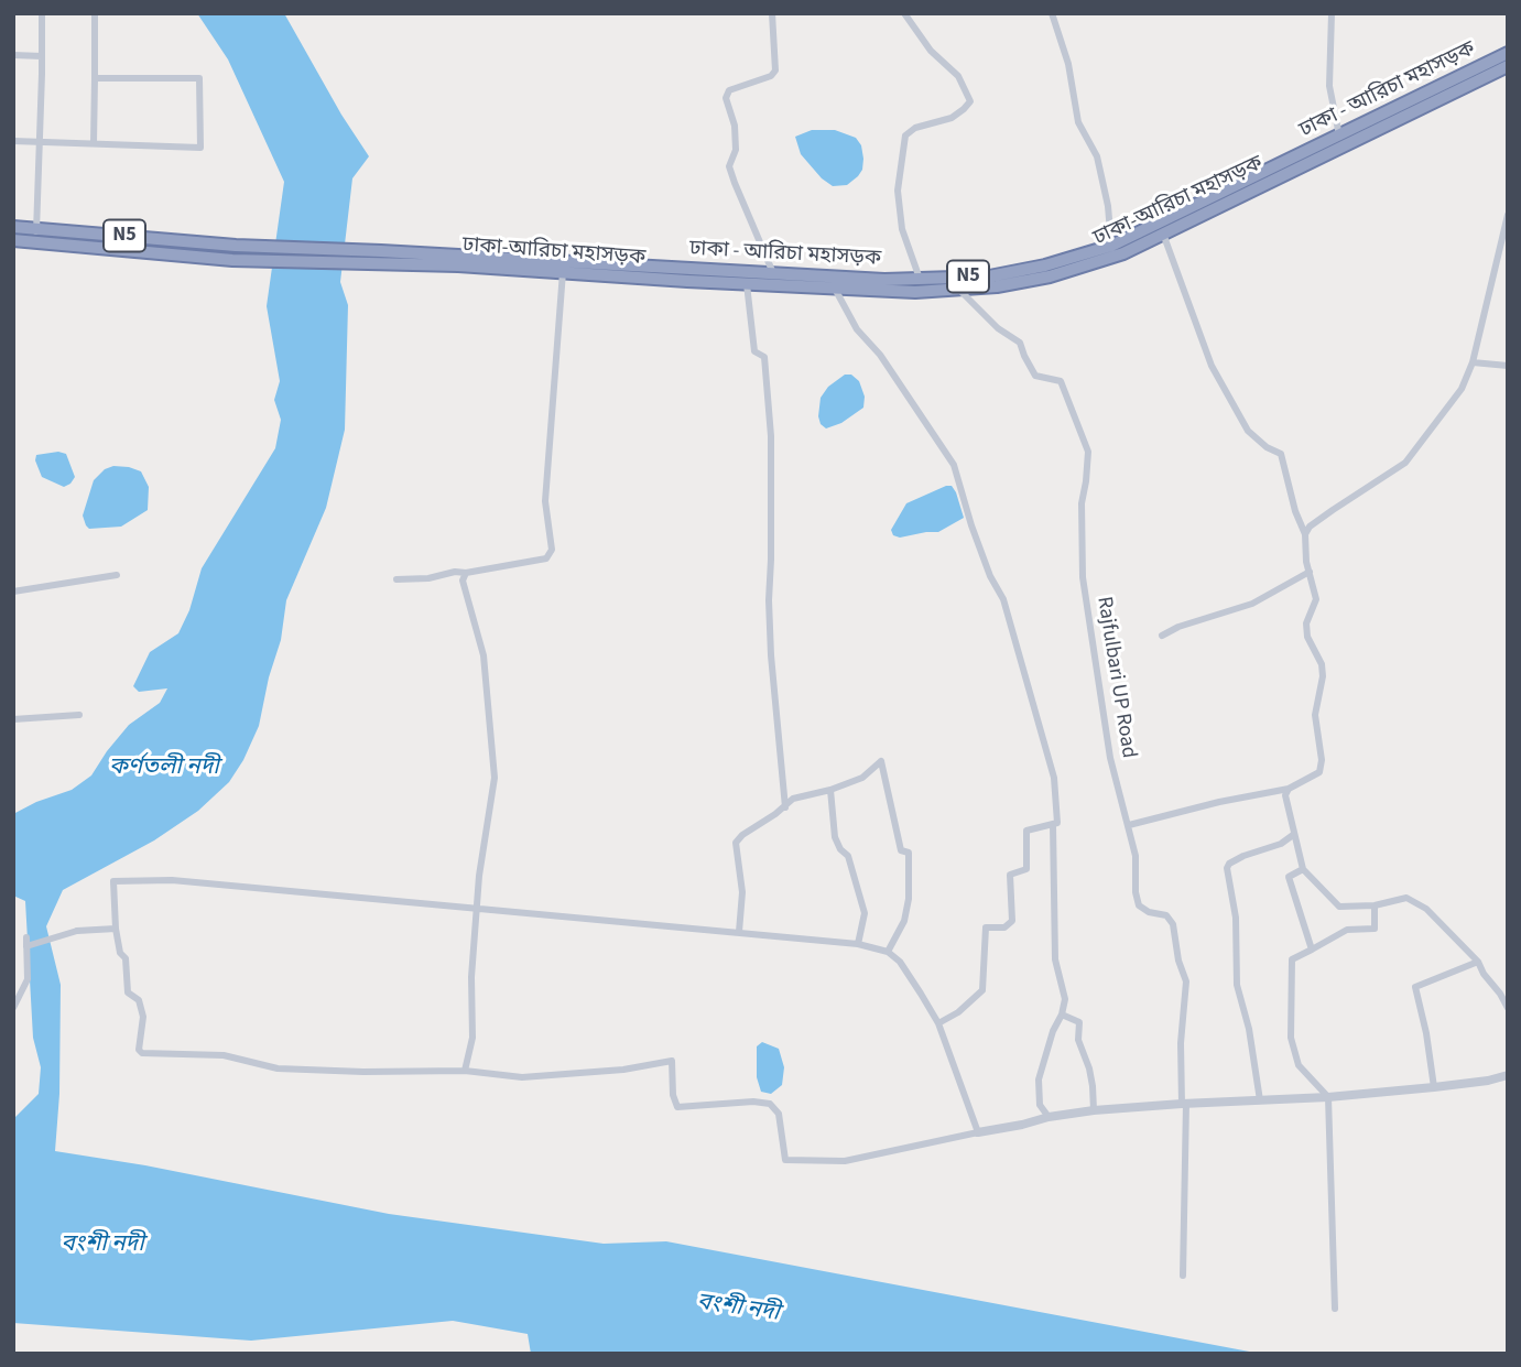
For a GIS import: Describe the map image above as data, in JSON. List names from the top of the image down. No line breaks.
{"streets":{"highway":["ঢাকা - আরিচা মহাসড়ক","ঢাকা-আরিচা মহাসড়ক","N5"],"street":["Rajfulbari UP Road"]},"crossings":[["ঢাকা - আরিচা মহাসড়ক","ঢাকা-আরিচা মহাসড়ক"],["ঢাকা-আরিচা মহাসড়ক","Rajfulbari UP Road"]],"water":["কর্ণতলী নদী","বংশী নদী"]}
